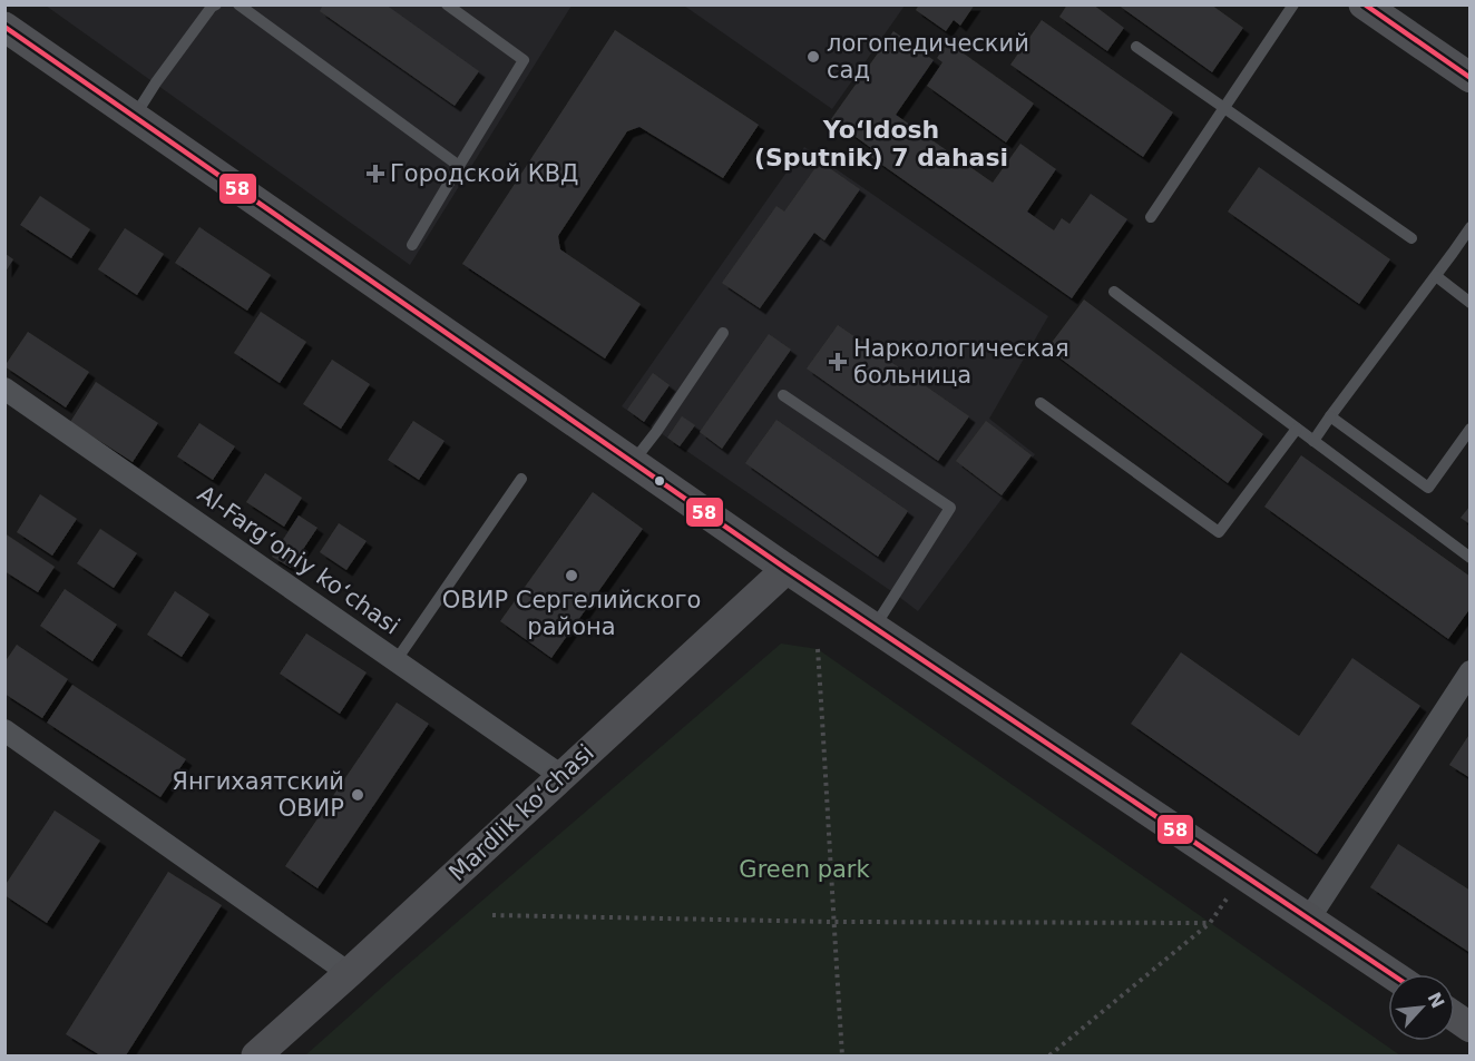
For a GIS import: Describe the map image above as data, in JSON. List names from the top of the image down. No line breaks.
{"streets":{"street":["Al-Farg‘oniy ko‘chasi","Mardlik ko‘chasi"]},"crossings":[["Al-Farg‘oniy ko‘chasi","Mardlik ko‘chasi"]],"districts":["Yo‘ldosh (Sputnik) 7 dahasi"],"parks":["Green park"],"places":{"other":["логопедический сад","ОВИР Сергелийского района","Янгихаятский ОВИР"],"health":["Городской КВД","Наркологическая больница"]},"lines":["transit line 58"],"north":"top right"}
